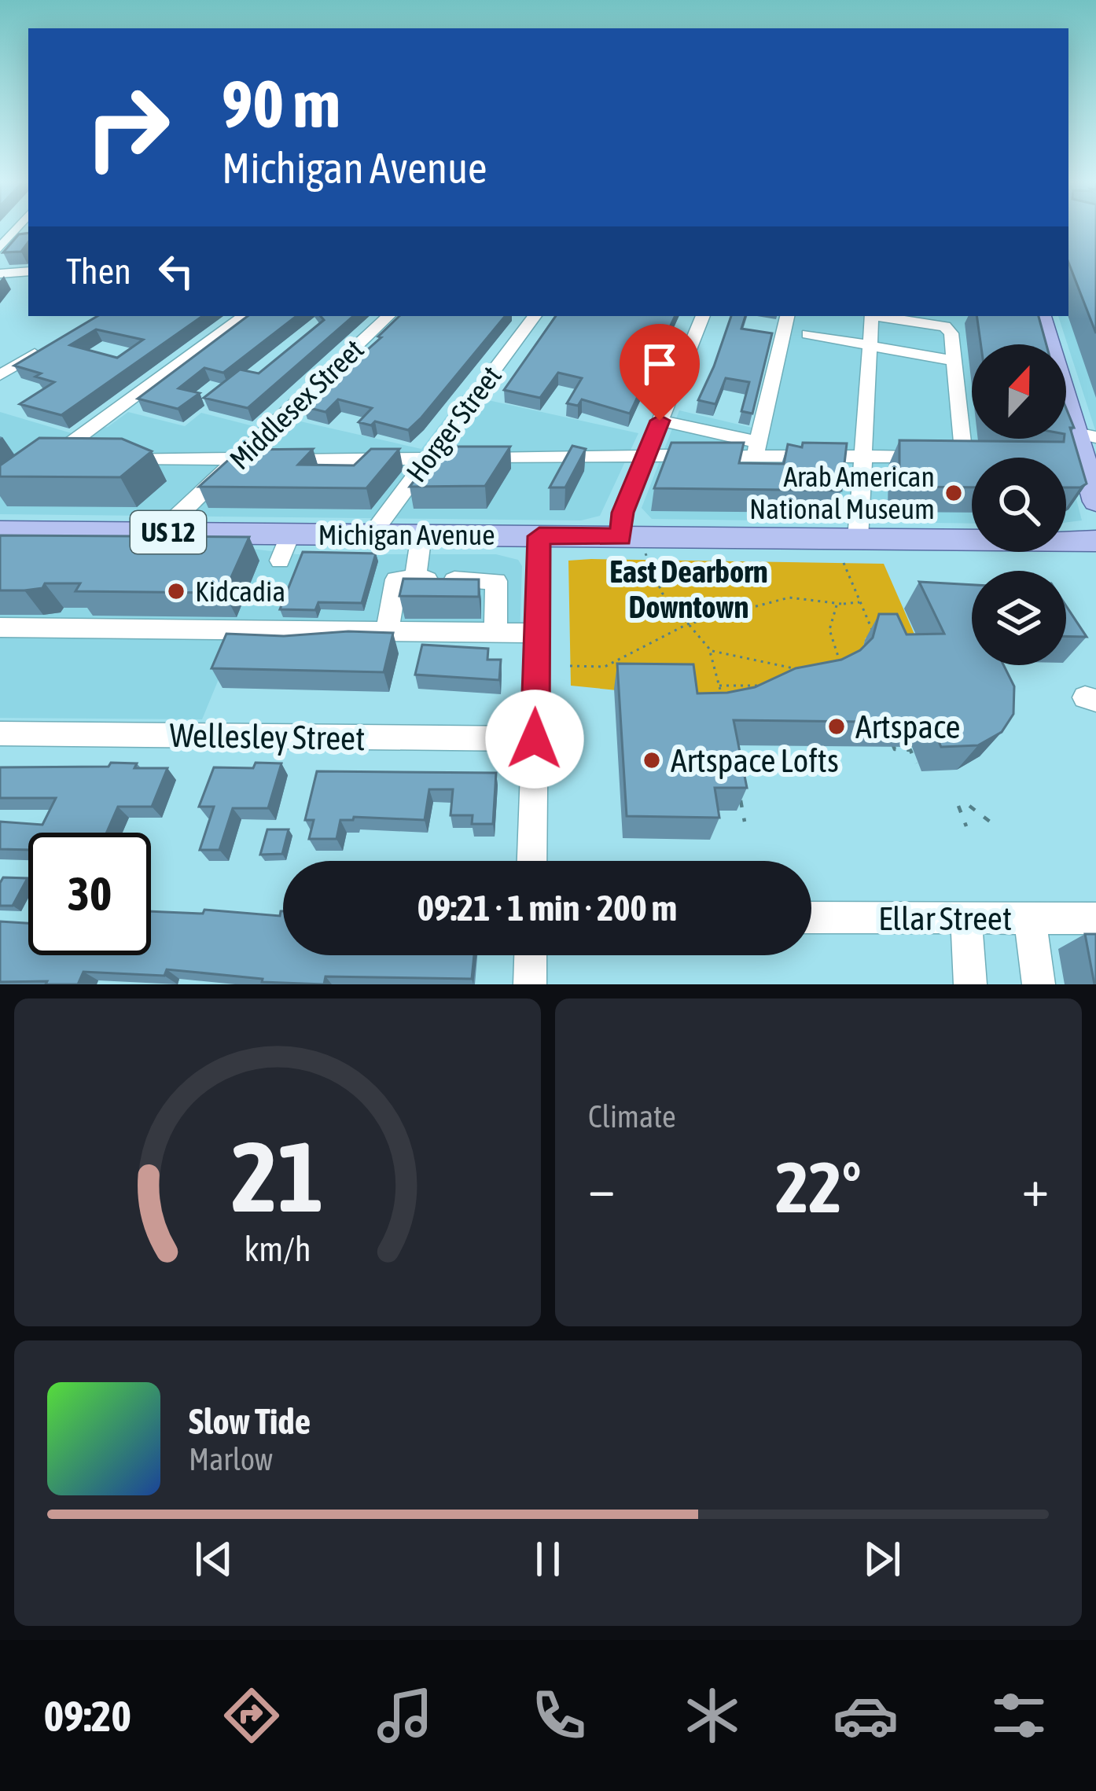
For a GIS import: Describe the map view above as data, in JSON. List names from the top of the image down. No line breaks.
{"streets":{"main road":["US 12","Michigan Avenue"],"street":["Middlesex Street","Horger Street","Wellesley Street","Ellar Street"]},"crossings":[["Middlesex Street","Michigan Avenue"],["Horger Street","Michigan Avenue"]],"districts":["East Dearborn Downtown"],"places":["Arab American National Museum","Kidcadia","Artspace","Artspace Lofts"],"north":"top","page":{"turn":["90 m","Michigan Avenue"],"then":"Then","limit":"30","trip":"09:21 · 1 min · 200 m","tile":"Climate","heat":["−","22°","+"],"song":["Slow Tide","Marlow"],"tabs":"09:20","gauge":["21","km/h"]}}
